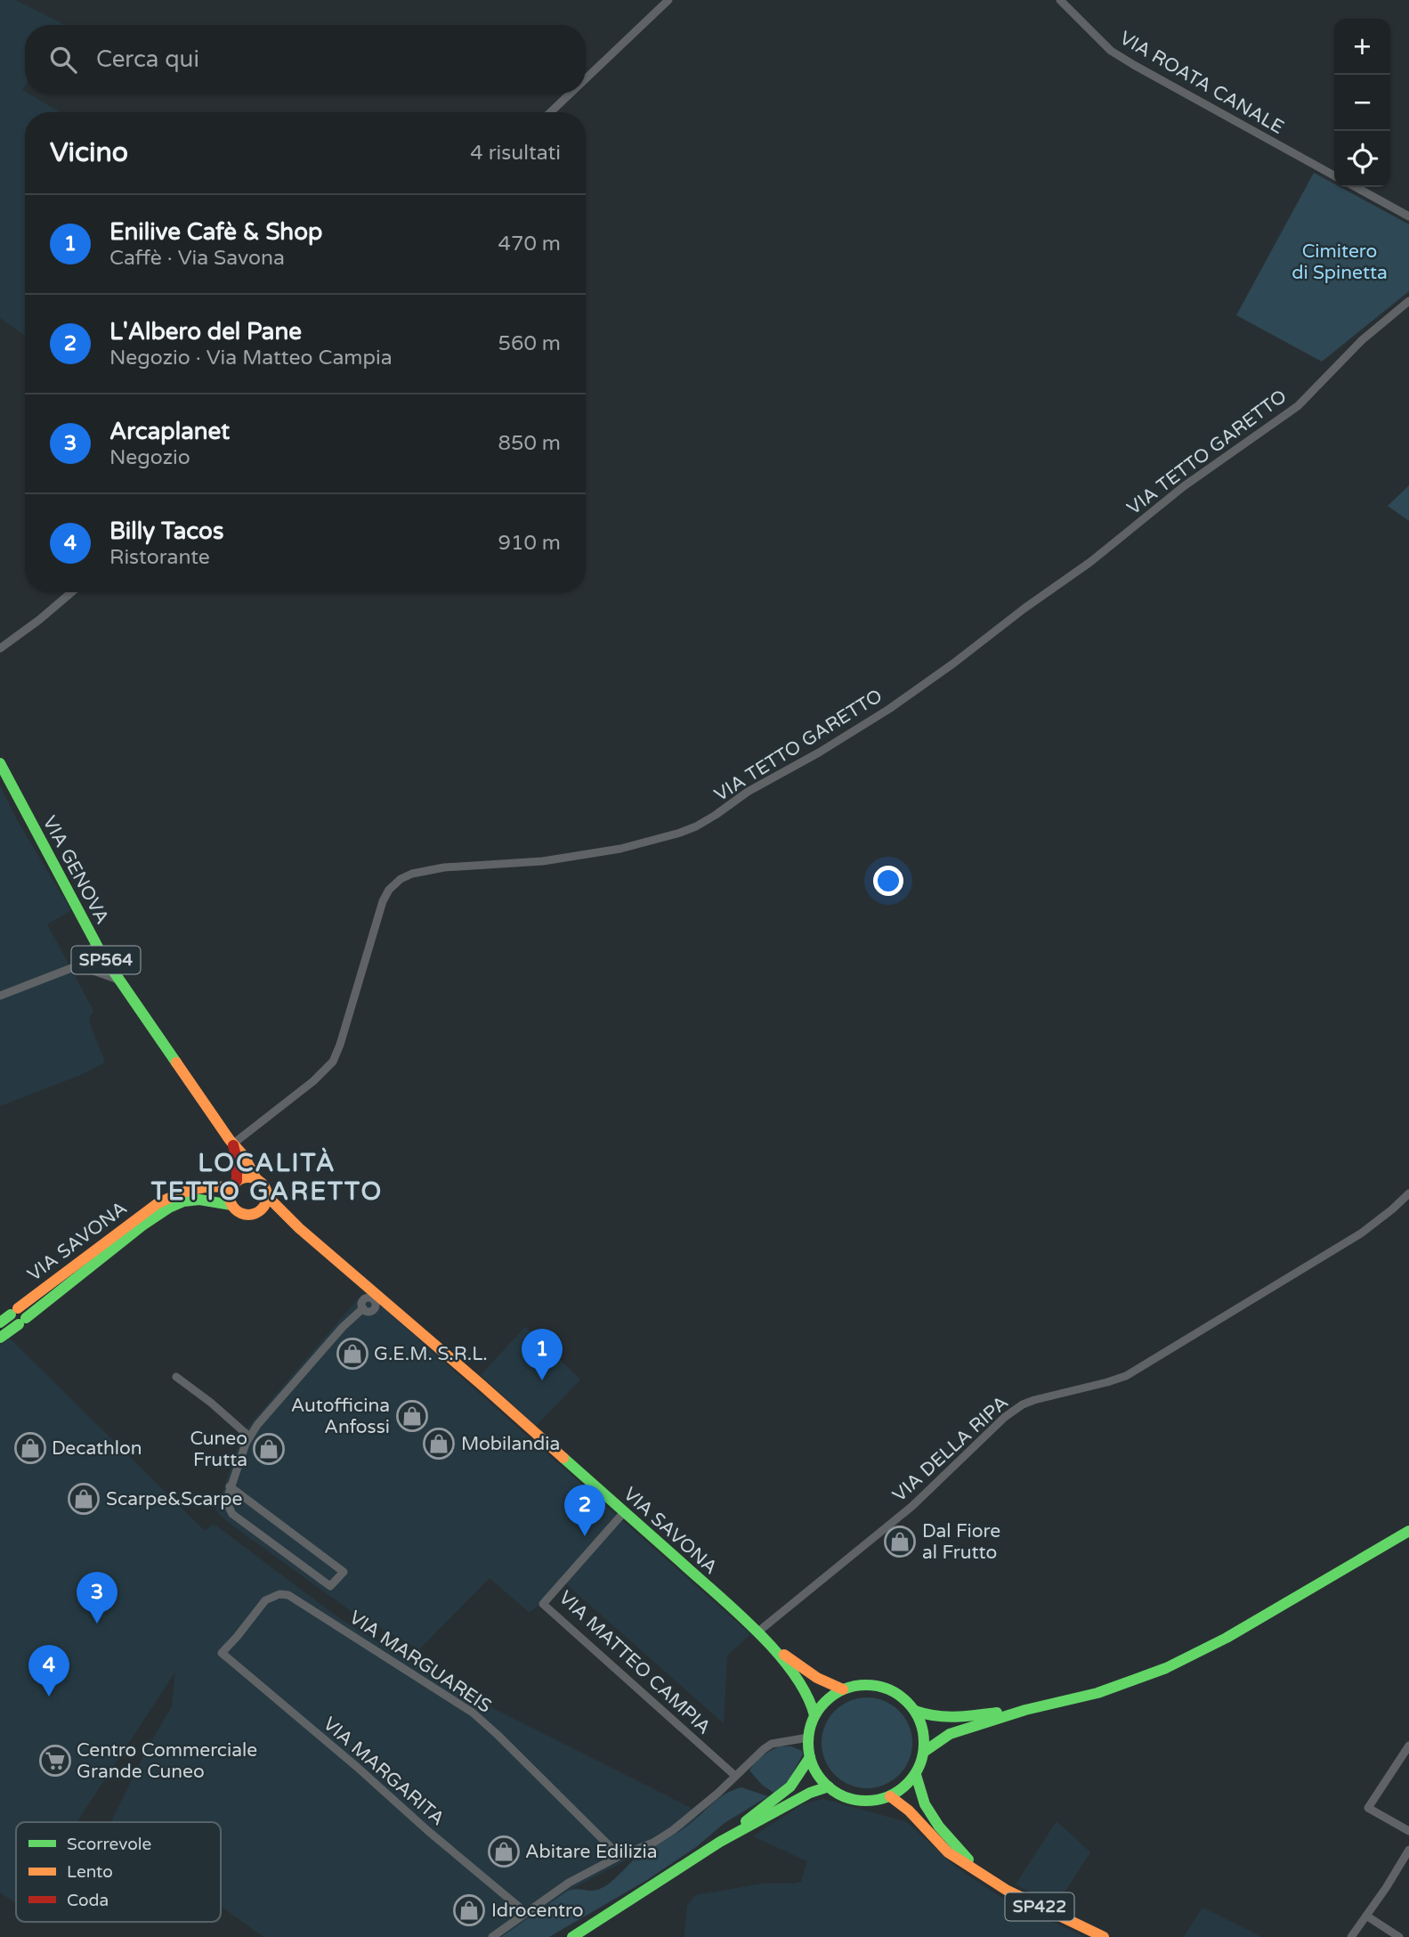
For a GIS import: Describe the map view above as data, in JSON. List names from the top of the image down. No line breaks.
{"streets":{"main road":["VIA GENOVA","SP564","VIA SAVONA","SP422"],"street":["VIA ROATA CANALE","VIA TETTO GARETTO","VIA DELLA RIPA","VIA MARGUAREIS","VIA MATTEO CAMPIA","VIA MARGARITA"]},"crossings":[["VIA TETTO GARETTO","VIA GENOVA"],["VIA GENOVA","VIA SAVONA"],["VIA SAVONA","VIA DELLA RIPA"],["VIA SAVONA","VIA MATTEO CAMPIA"],["VIA SAVONA","SP422"],["VIA MARGUAREIS","VIA MARGARITA"]],"districts":["LOCALITÀ TETTO GARETTO"],"parks":["Cimitero di Spinetta"],"places":{"shop":["G.E.M. S.R.L.","Autofficina Anfossi","Mobilandia","Decathlon","Cuneo Frutta","Scarpe&Scarpe","Dal Fiore al Frutto","Abitare Edilizia","Idrocentro"],"supermarket":["Centro Commerciale Grande Cuneo"]},"legend":["Scorrevole","Lento","Coda"],"page":{"map_buttons":["+","−"],"search":"Cerca qui","heading":["Vicino","4 risultati"],"list":[{"mark":"1","name":"Enilive Cafè & Shop","note":"Caffè · Via Savona","value":"470 m"},{"mark":"2","name":"L'Albero del Pane","note":"Negozio · Via Matteo Campia","value":"560 m"},{"mark":"3","name":"Arcaplanet","note":"Negozio","value":"850 m"},{"mark":"4","name":"Billy Tacos","note":"Ristorante","value":"910 m"}],"pins":["1","2","3","4"]}}
